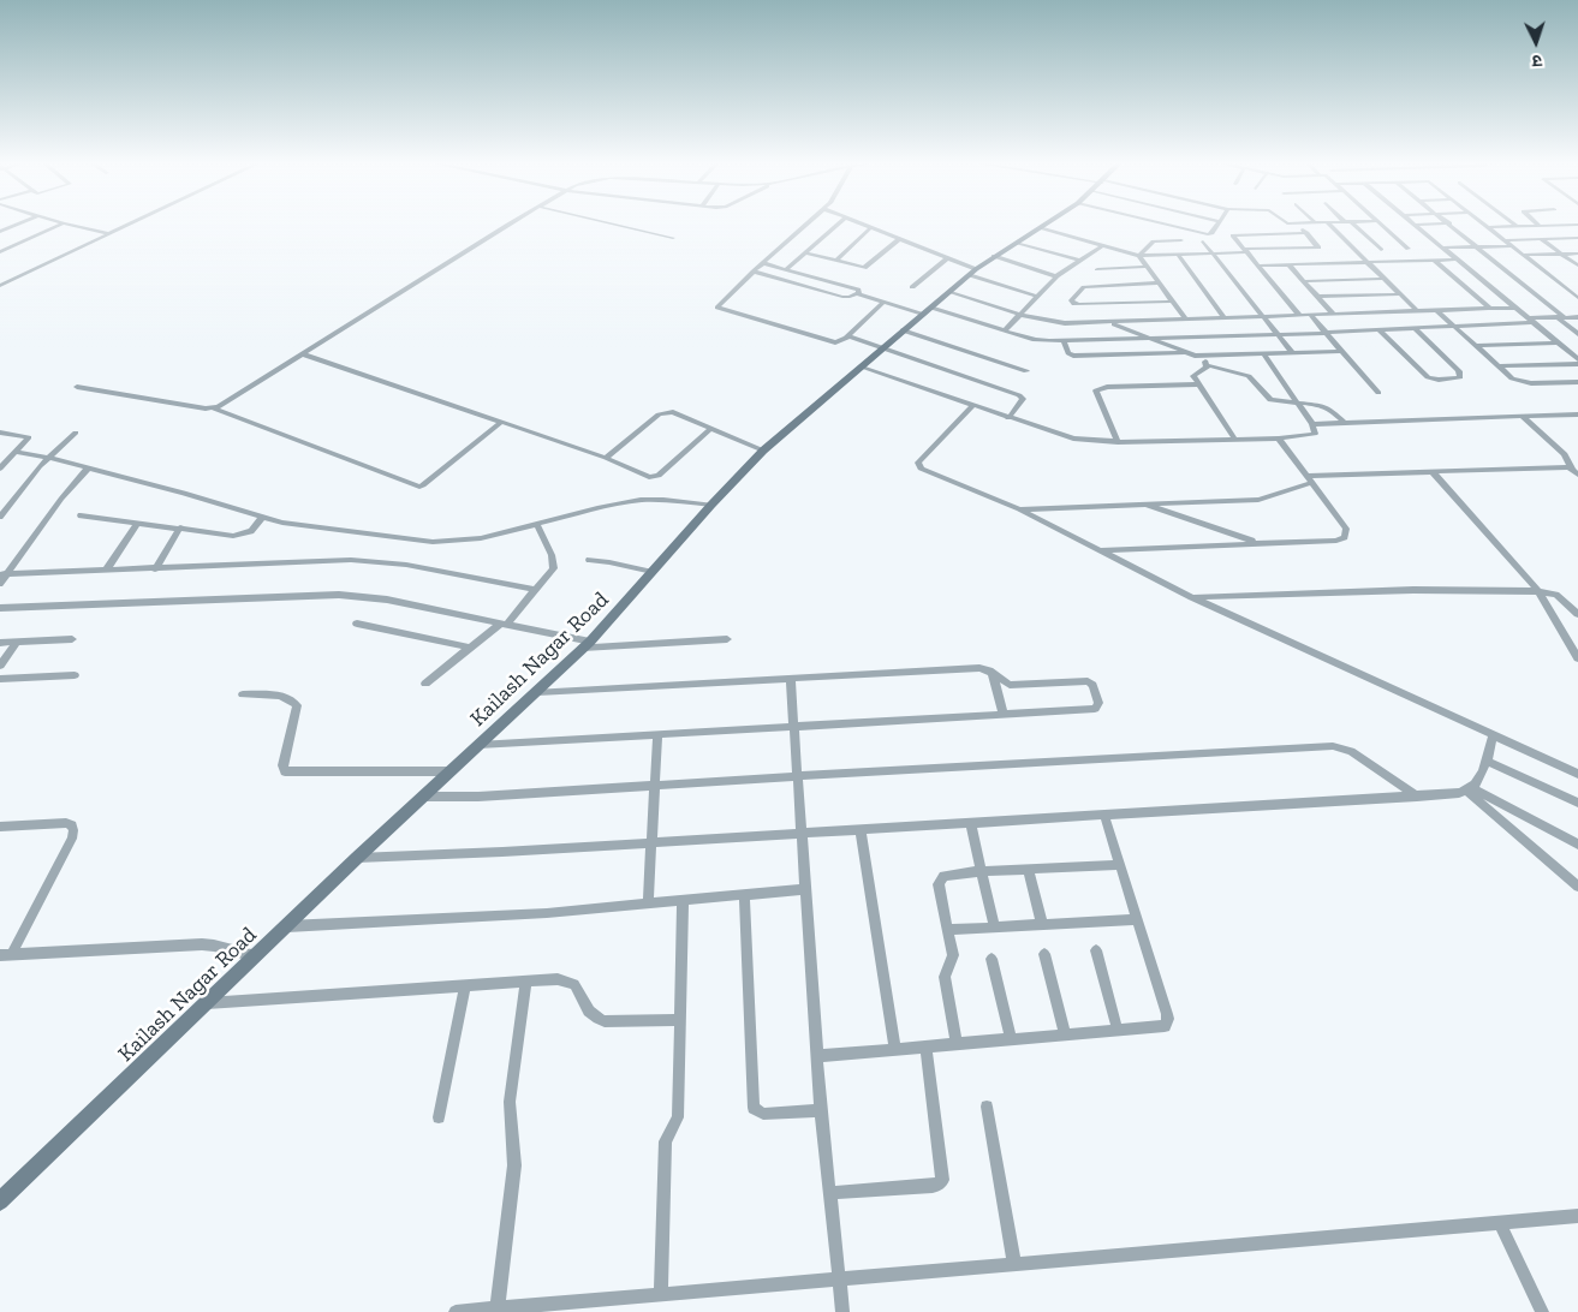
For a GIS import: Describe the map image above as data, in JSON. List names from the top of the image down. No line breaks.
{"streets":{"street":["Kailash Nagar Road"]},"north":"bottom"}
